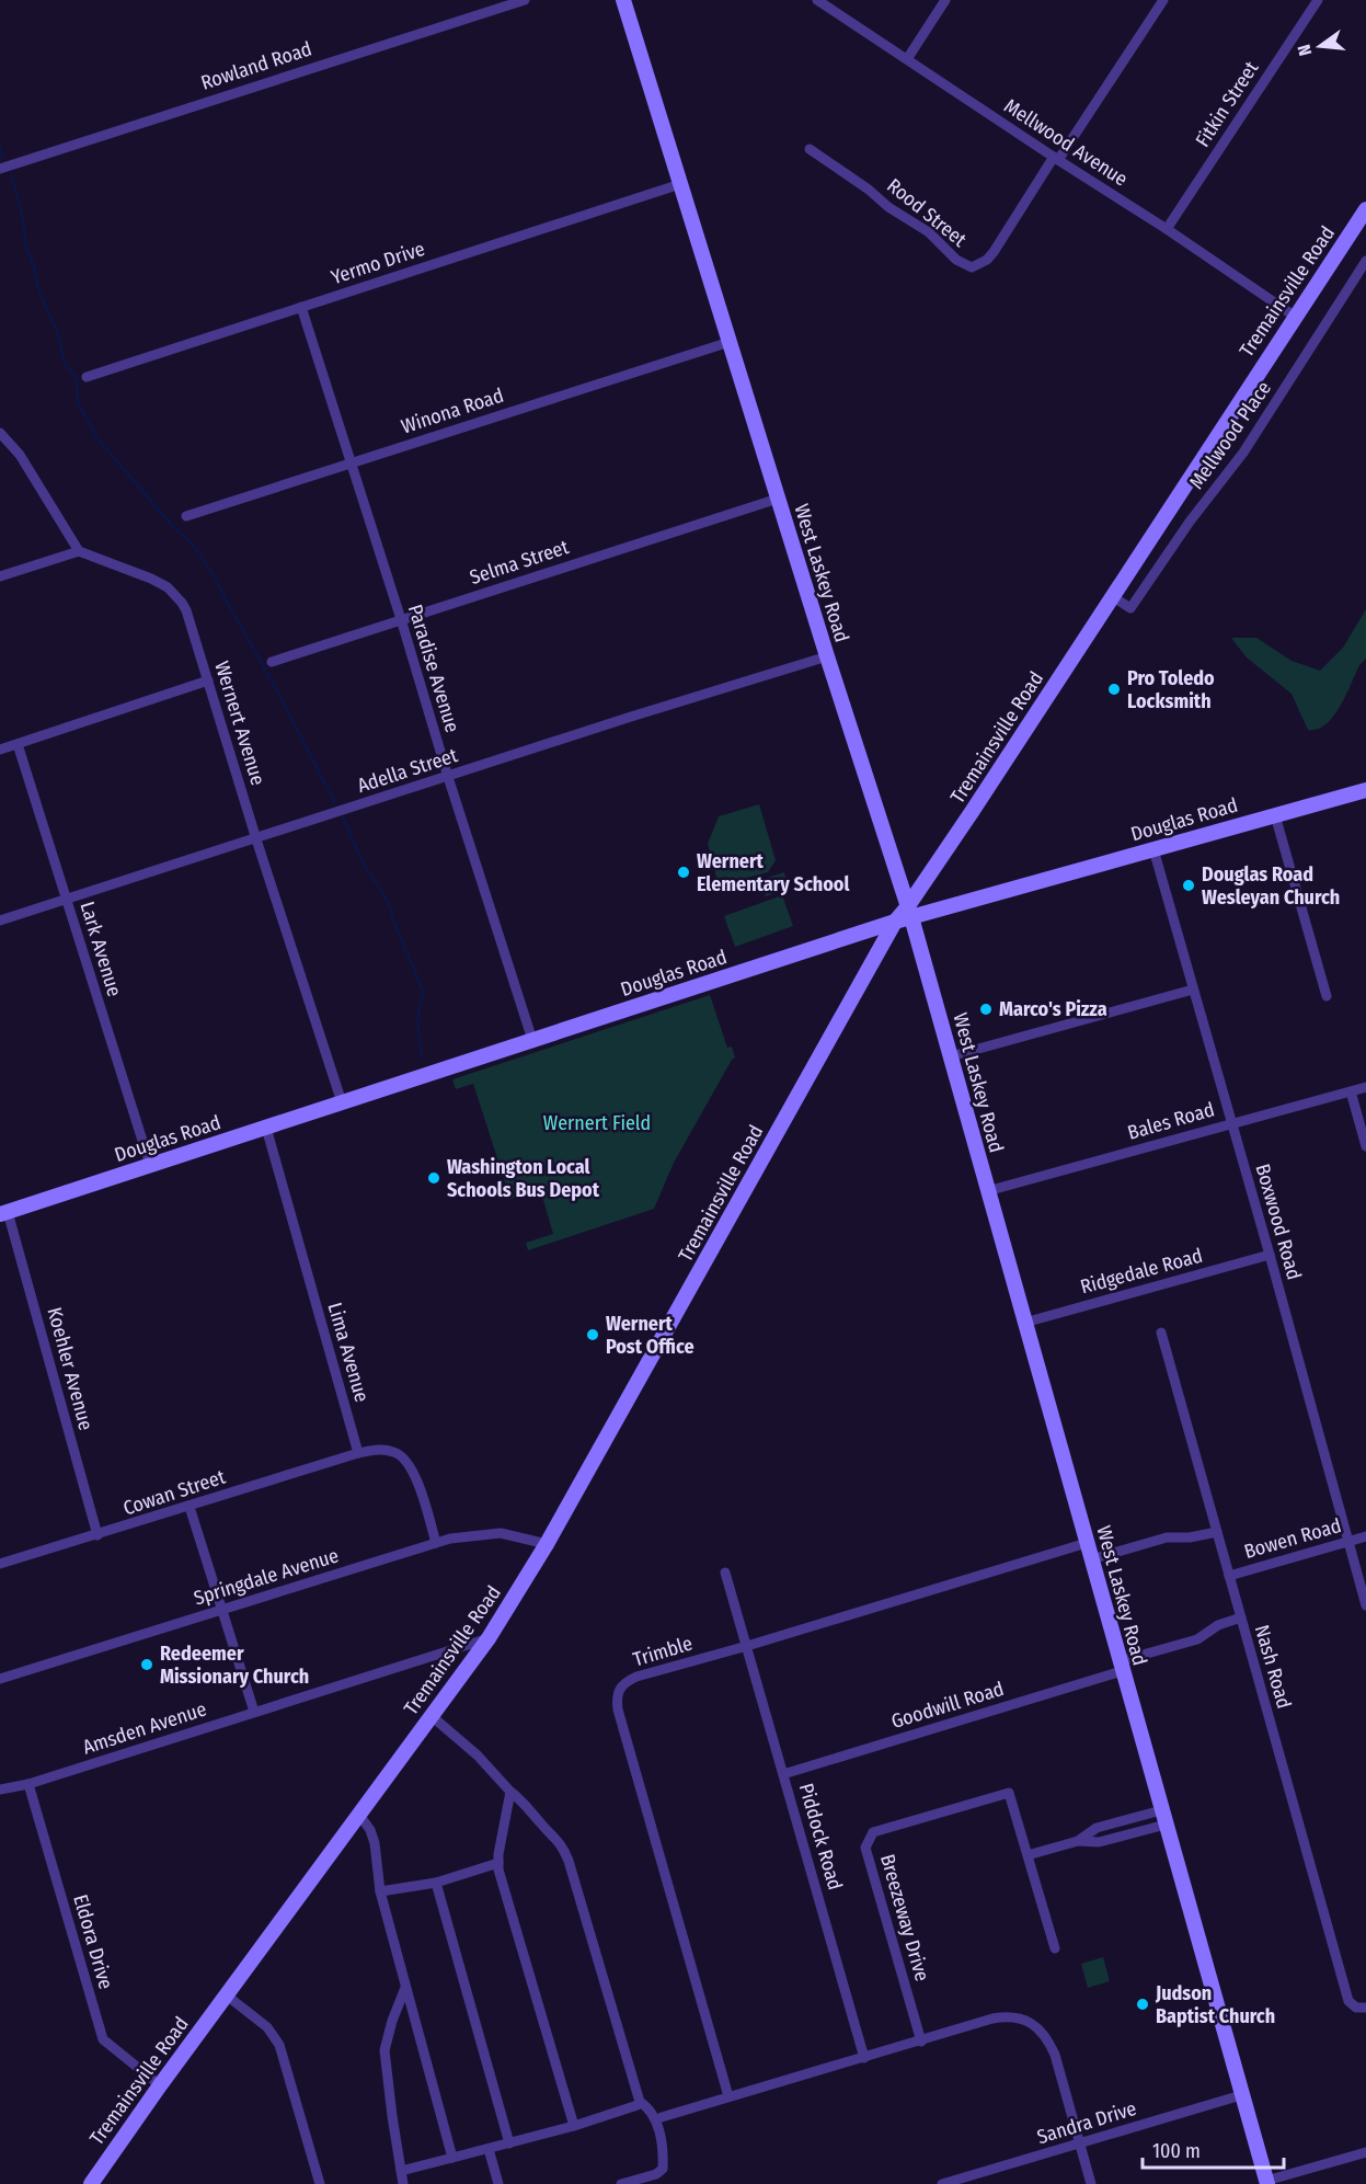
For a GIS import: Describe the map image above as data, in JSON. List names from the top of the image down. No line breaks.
{"streets":{"street":["Rowland Road","Fitkin Street","Mellwood Avenue","Rood Street","Yermo Drive","Tremainsville Road","Winona Road","Mellwood Place","Selma Street","West Laskey Road","Paradise Avenue","Wernert Avenue","Adella Street","Douglas Road","Lark Avenue","Bales Road","Boxwood Road","Ridgedale Road","Lima Avenue","Koehler Avenue","Cowan Street","Bowen Road","Springdale Avenue","Trimble","Nash Road","Goodwill Road","Amsden Avenue","Piddock Road","Breezeway Drive","Eldora Drive","Sandra Drive"]},"crossings":[["Fitkin Street","Mellwood Avenue"],["Mellwood Avenue","Rood Street"],["Mellwood Avenue","Tremainsville Road"],["Yermo Drive","West Laskey Road"],["Yermo Drive","Paradise Avenue"],["Tremainsville Road","Mellwood Place"],["Tremainsville Road","West Laskey Road"],["Tremainsville Road","Douglas Road"],["Tremainsville Road","Springdale Avenue"],["Tremainsville Road","Amsden Avenue"],["Tremainsville Road","Eldora Drive"],["Winona Road","West Laskey Road"],["Winona Road","Paradise Avenue"],["Selma Street","West Laskey Road"],["Selma Street","Paradise Avenue"],["West Laskey Road","Adella Street"],["West Laskey Road","Douglas Road"],["West Laskey Road","Bales Road"],["West Laskey Road","Ridgedale Road"],["West Laskey Road","Trimble"],["West Laskey Road","Goodwill Road"],["West Laskey Road","Sandra Drive"],["Paradise Avenue","Adella Street"],["Paradise Avenue","Douglas Road"],["Wernert Avenue","Adella Street"],["Wernert Avenue","Douglas Road"],["Adella Street","Lark Avenue"],["Douglas Road","Lark Avenue"],["Douglas Road","Boxwood Road"],["Douglas Road","Lima Avenue"],["Douglas Road","Koehler Avenue"],["Bales Road","Boxwood Road"],["Boxwood Road","Ridgedale Road"],["Boxwood Road","Bowen Road"],["Lima Avenue","Cowan Street"],["Koehler Avenue","Cowan Street"],["Bowen Road","Nash Road"],["Trimble","Piddock Road"],["Nash Road","Goodwill Road"],["Goodwill Road","Piddock Road"],["Amsden Avenue","Eldora Drive"]],"parks":["Wernert Field"],"places":["Pro Toledo Locksmith","Wernert Elementary School","Douglas Road Wesleyan Church","Marco's Pizza","Washington Local Schools Bus Depot","Wernert Post Office","Redeemer Missionary Church","Judson Baptist Church"],"scale_bar":"100 m","north":"left"}
